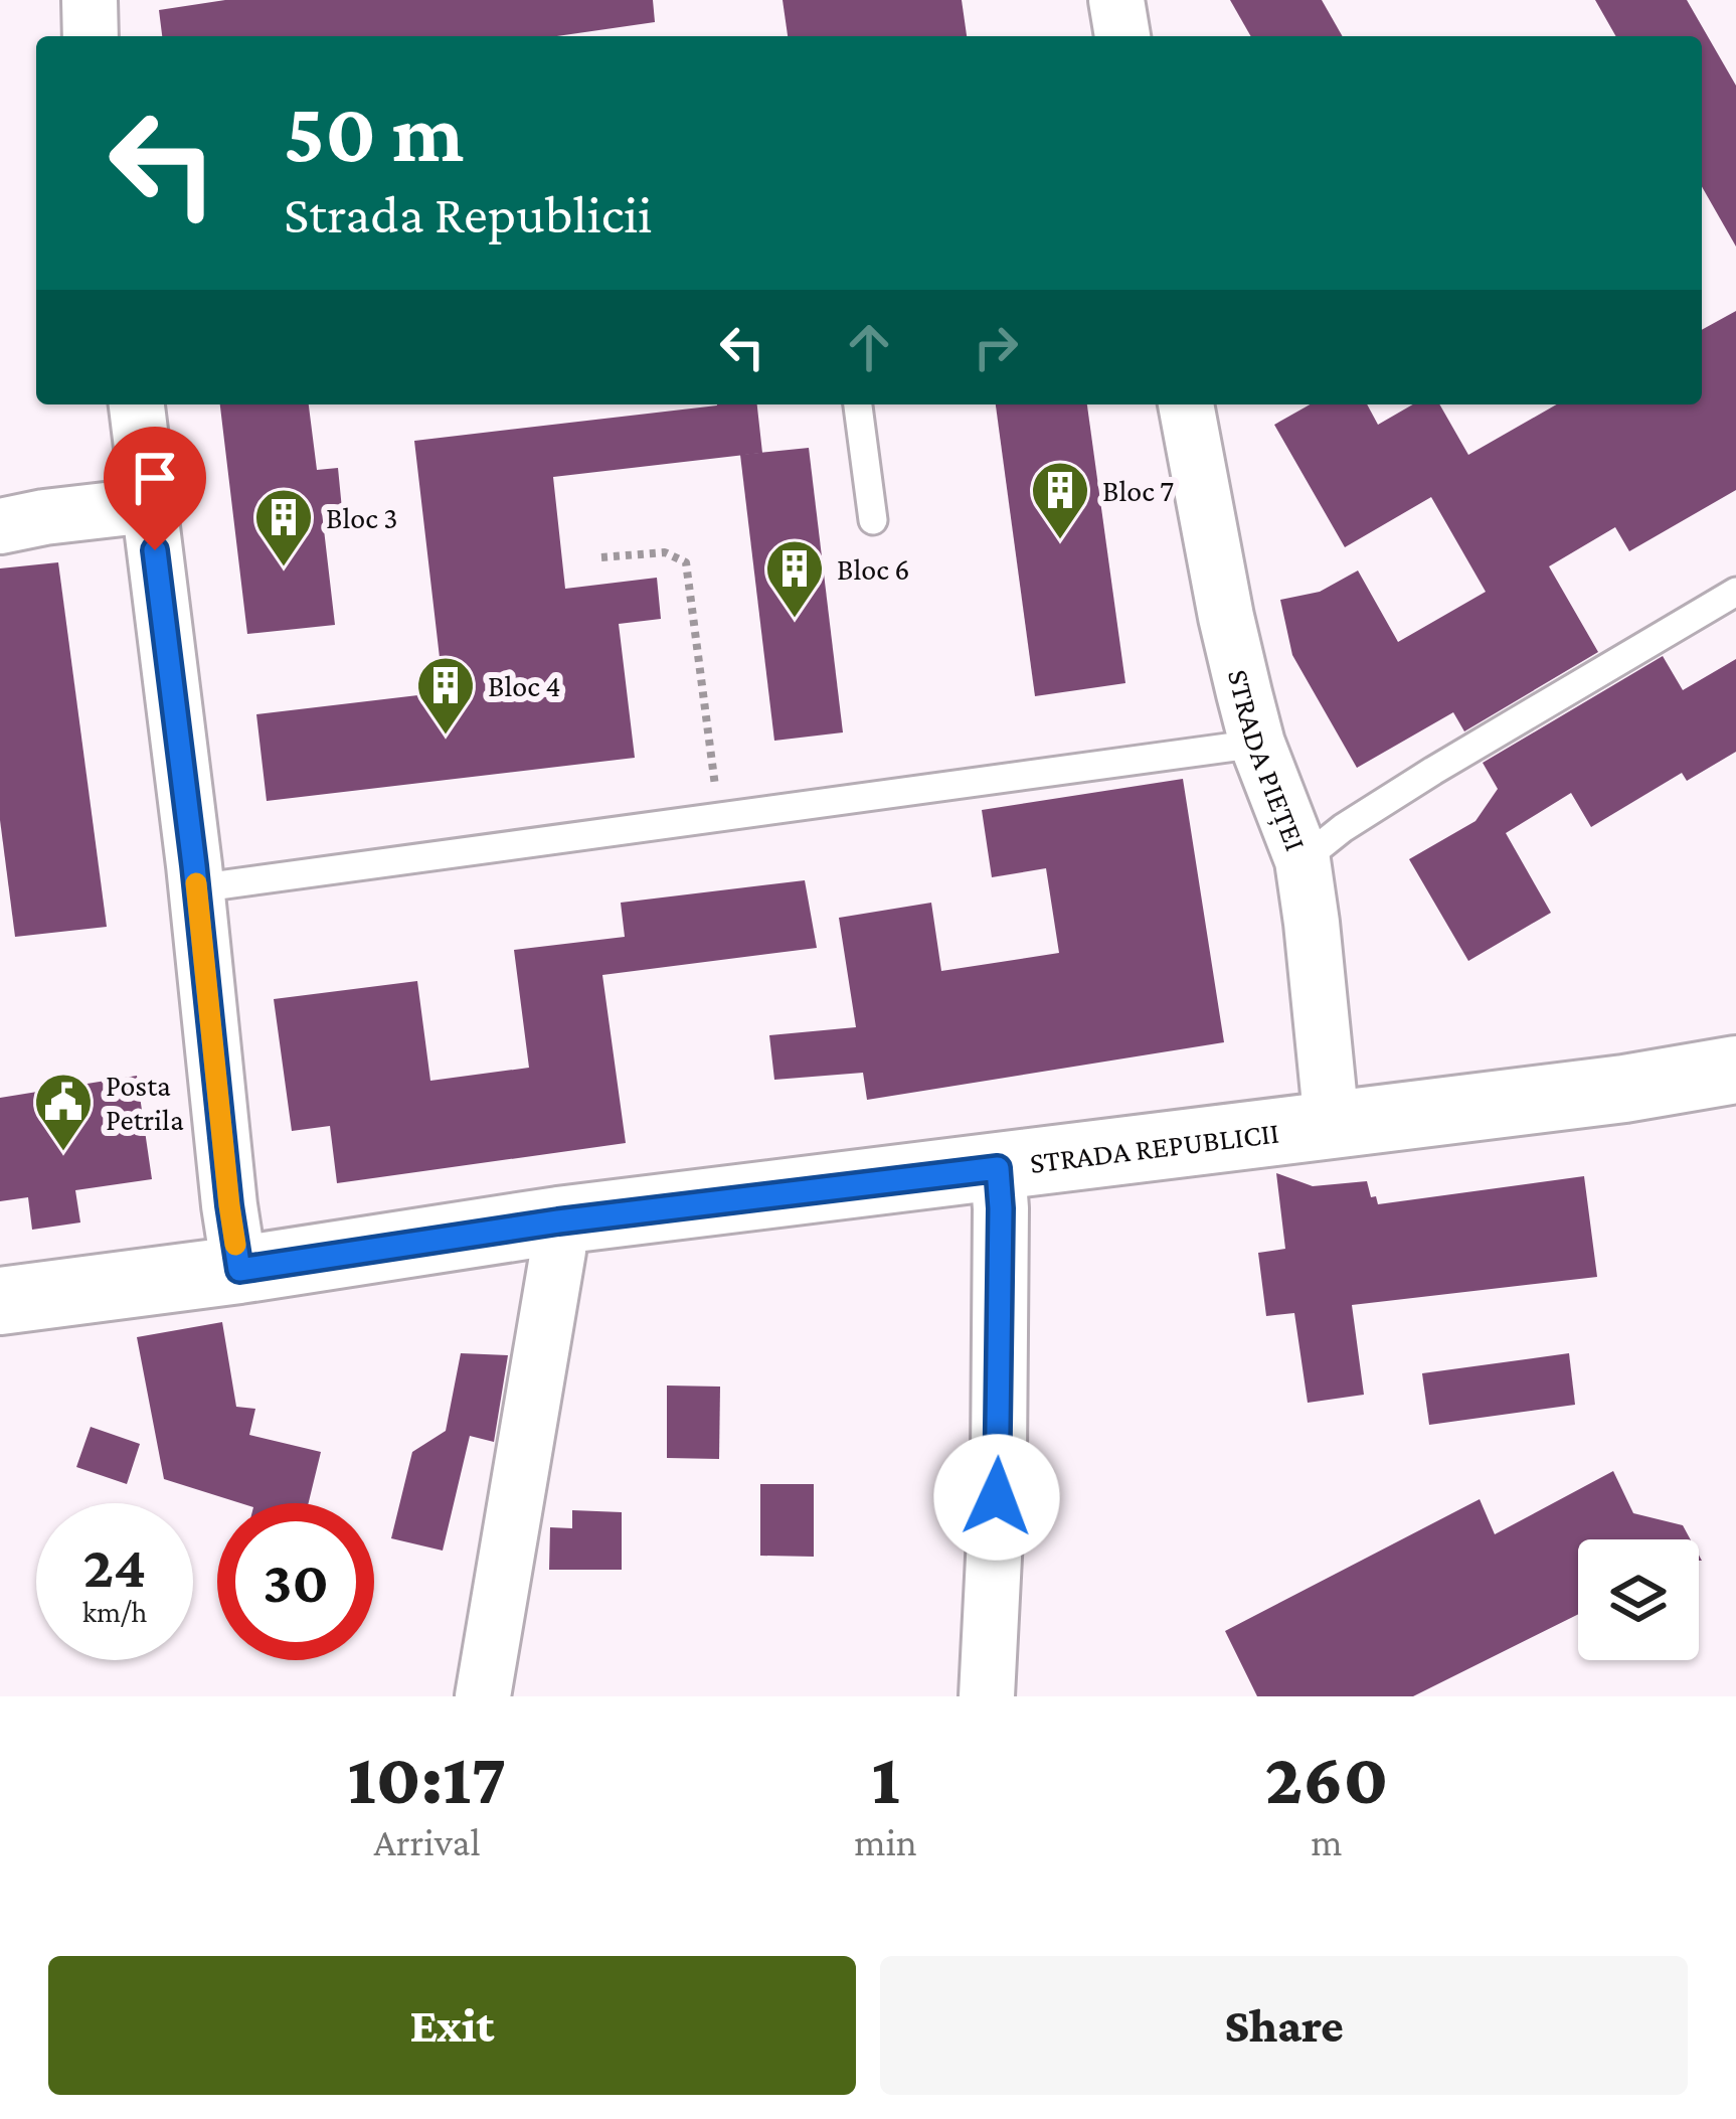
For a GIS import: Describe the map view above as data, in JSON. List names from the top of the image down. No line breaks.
{"streets":{"main road":["STRADA REPUBLICII"],"street":["STRADA PIEȚEI"]},"crossings":[["STRADA PIEȚEI","STRADA REPUBLICII"]],"places":{"building":["Bloc 7","Bloc 3","Bloc 6","Bloc 4"],"public building":["Posta Petrila"]},"page":{"turn":["50 m","Strada Republicii"],"speed":"24 km/h","limit":"30","eta":["10:17","Arrival","1","min","260","m"],"buttons":["Exit","Share"]}}
